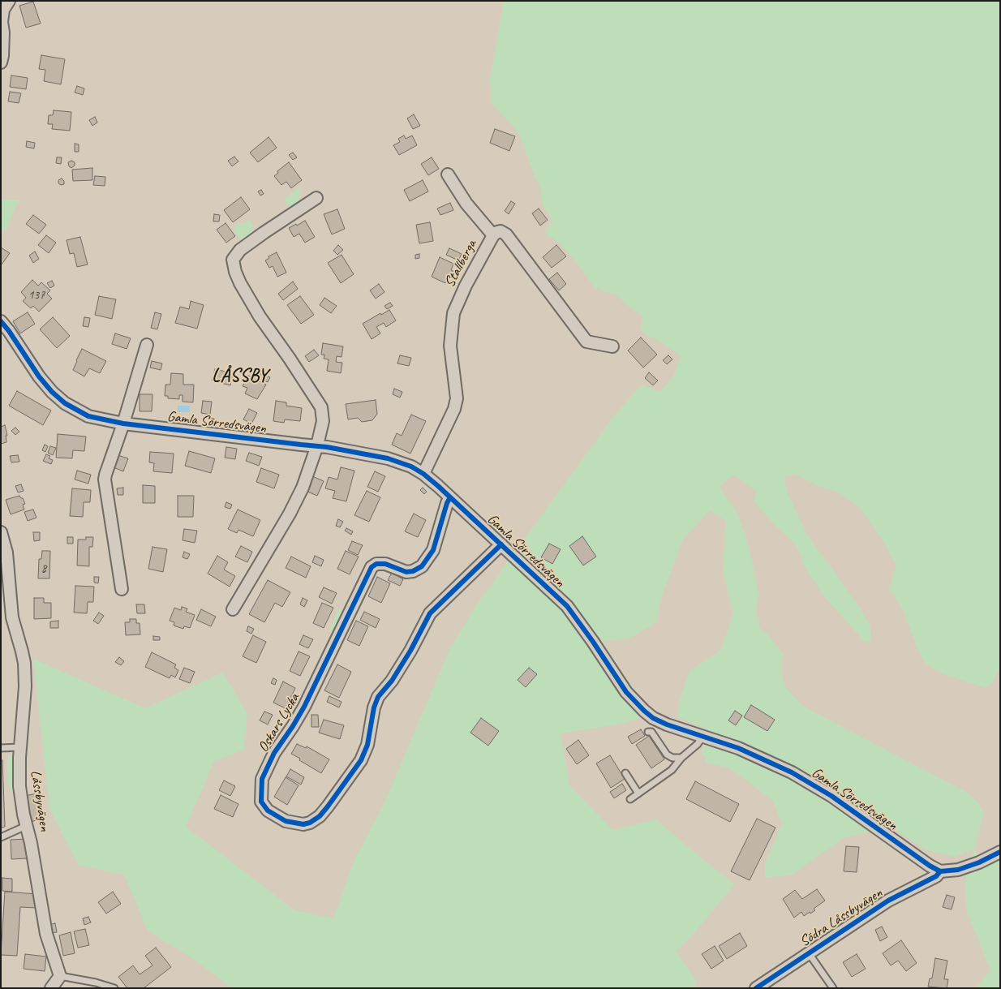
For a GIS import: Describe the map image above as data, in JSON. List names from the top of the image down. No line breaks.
{"streets":{"street":["Stallberga","Gamla Sörredsvägen","Oskars Lycka","Låssbyvägen","Södra Låssbyvägen"]},"crossings":[["Stallberga","Gamla Sörredsvägen"],["Gamla Sörredsvägen","Oskars Lycka"],["Gamla Sörredsvägen","Södra Låssbyvägen"]],"districts":["LÅSSBY"],"house_numbers":["137","8"]}
